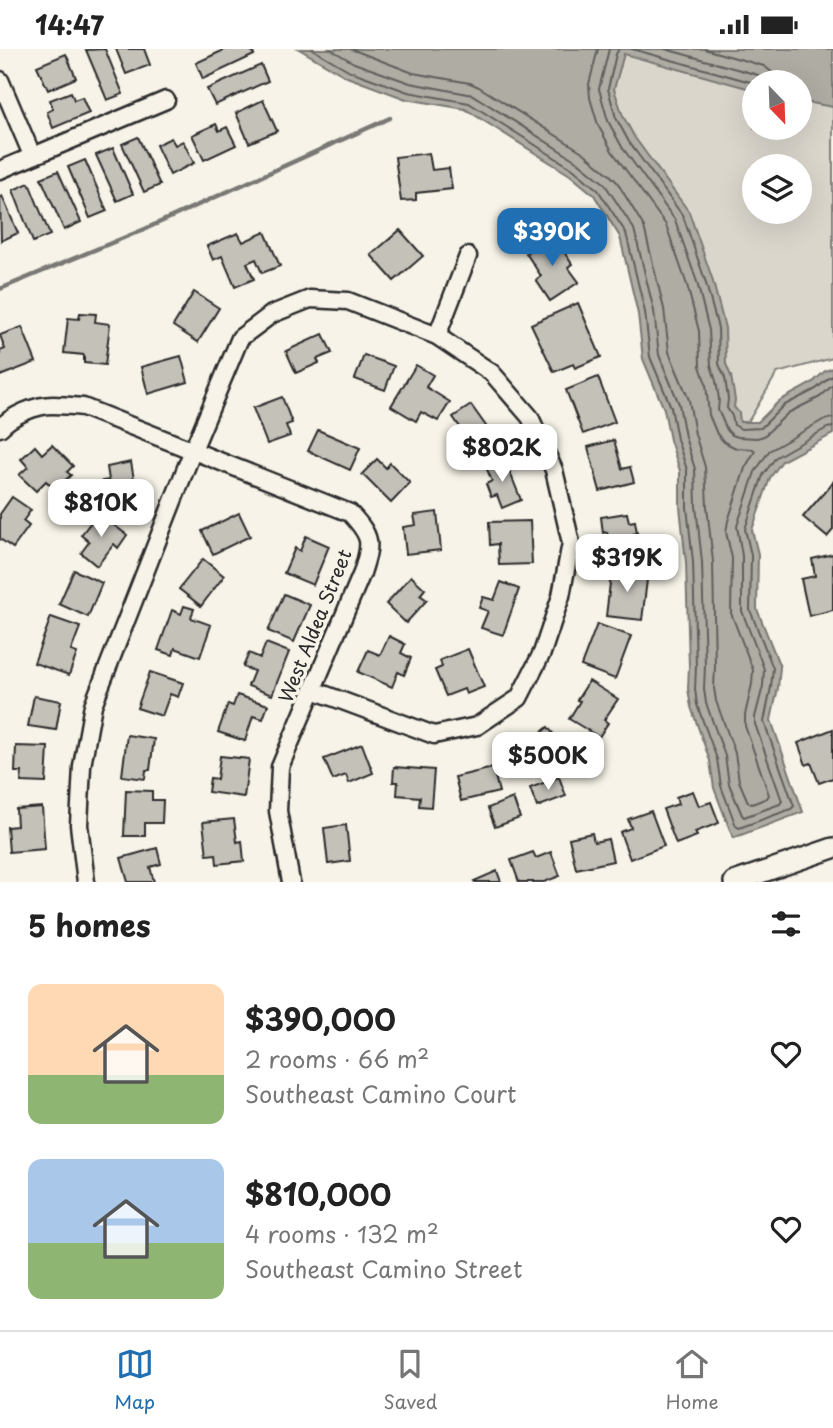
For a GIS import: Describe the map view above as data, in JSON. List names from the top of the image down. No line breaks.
{"streets":{"street":["West Aldea Street"]},"north":"bottom right","page":{"status":"14:47","price":["$390K","$802K","$810K","$319K","$500K"],"heading":"5 homes","list":[{"name":"$390,000","note":"2 rooms · 66 m² · Southeast Camino Court"},{"name":"$810,000","note":"4 rooms · 132 m² · Southeast Camino Street"}],"tabs":["Map","Saved","Home"]}}
